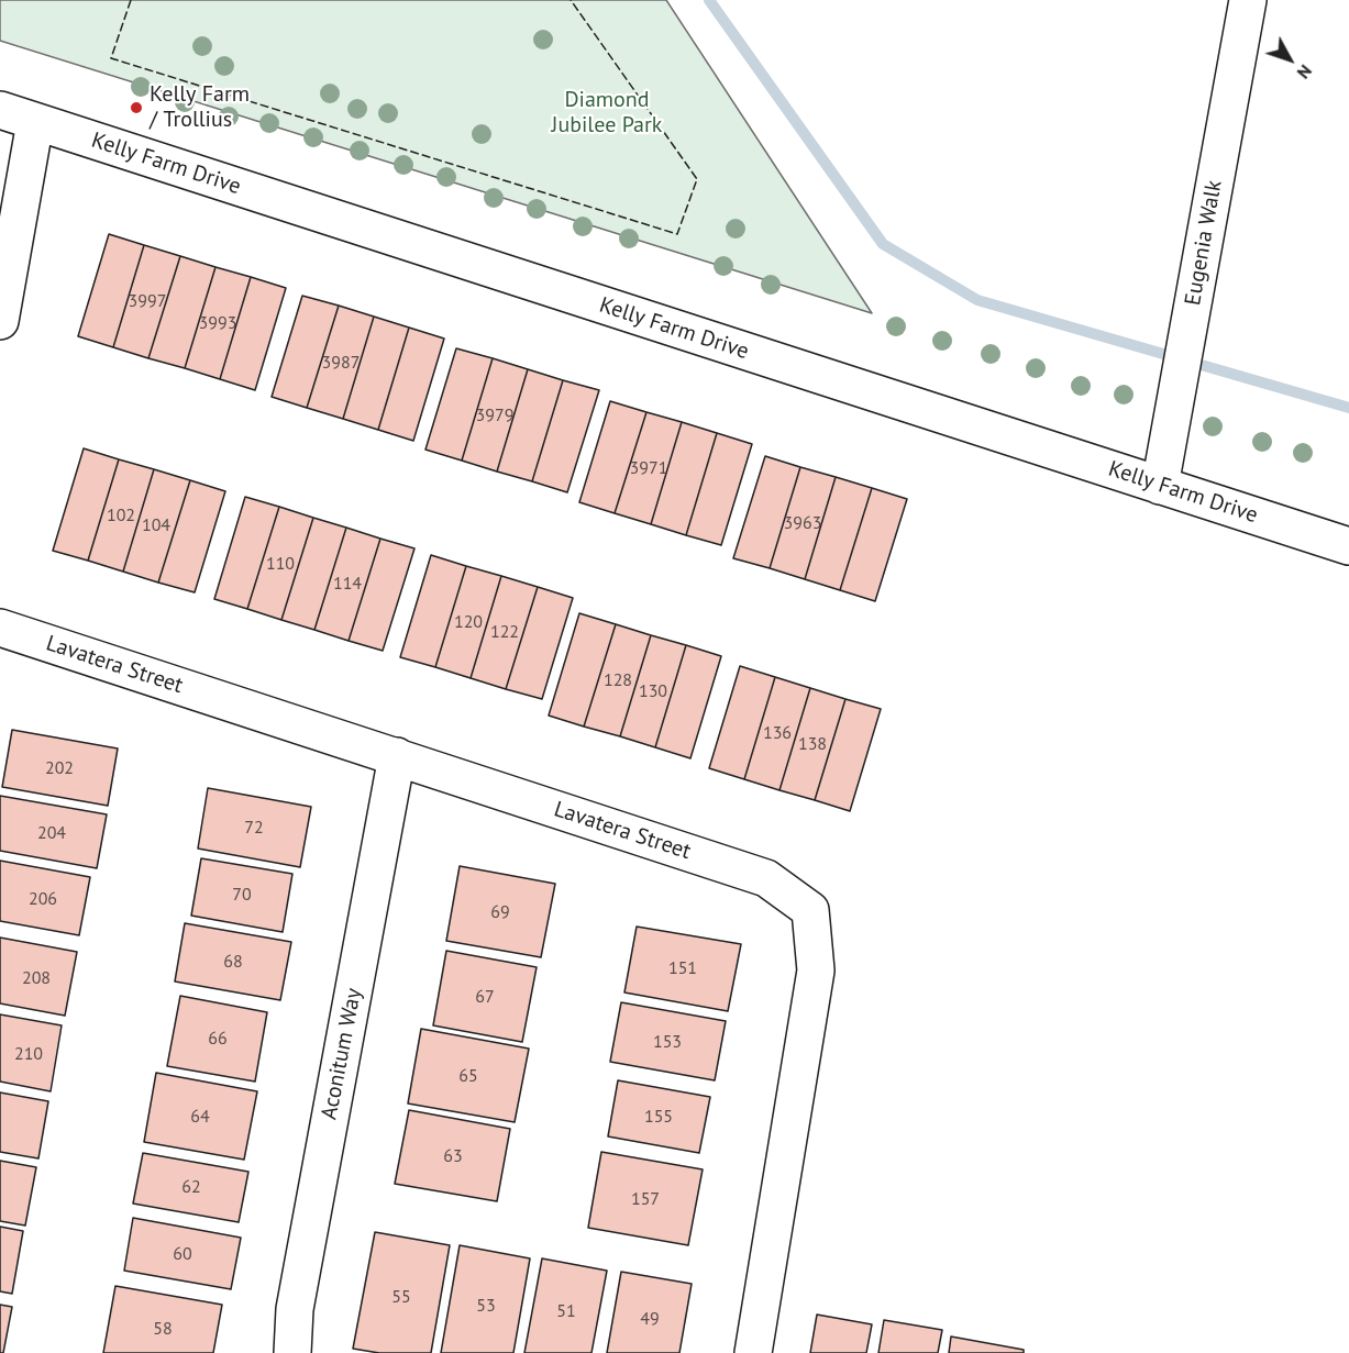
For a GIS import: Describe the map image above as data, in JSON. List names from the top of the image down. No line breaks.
{"streets":{"street":["Kelly Farm Drive","Eugenia Walk","Lavatera Street","Aconitum Way"]},"crossings":[["Kelly Farm Drive","Eugenia Walk"],["Lavatera Street","Aconitum Way"]],"parks":["Diamond Jubilee Park"],"places":["Kelly Farm / Trollius"],"house_numbers":["3997","3993","3987","3979","3971","102","3963","104","110","114","120","122","128","130","136","138","202","72","204","70","206","69","68","151","208","67","66","153","210","65","64","155","63","62","157","60","55","53","51","49","58"],"north":"bottom right"}
